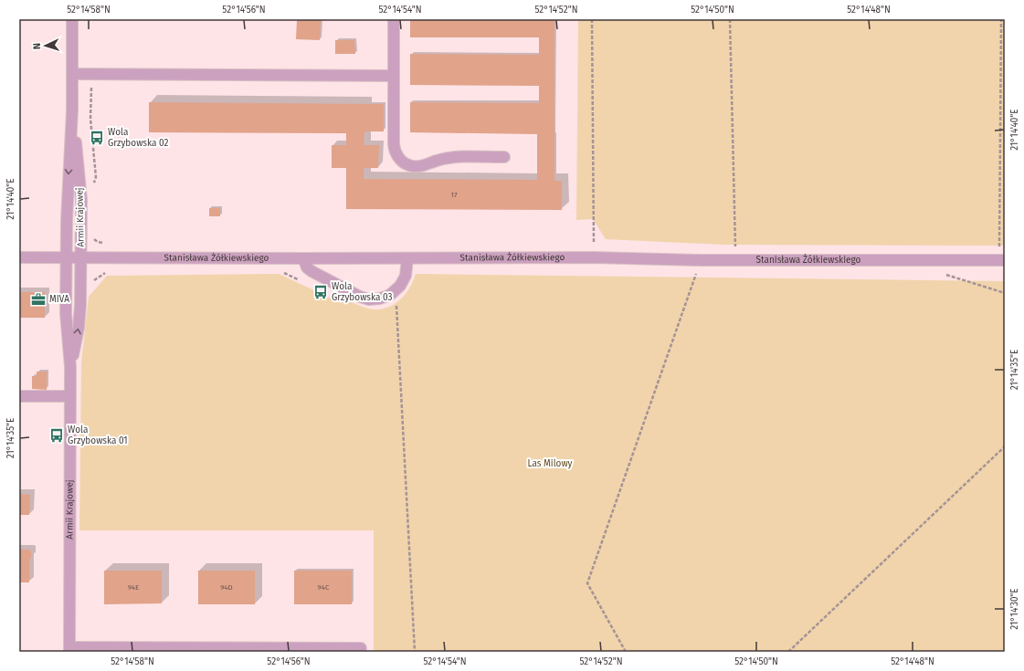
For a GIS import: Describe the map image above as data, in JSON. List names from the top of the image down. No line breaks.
{"streets":{"street":["Armii Krajowej","Stanisława Żółkiewskiego"]},"crossings":[["Armii Krajowej","Stanisława Żółkiewskiego"]],"parks":["Las Milowy"],"places":{"bus stop":["Wola Grzybowska 02","Wola Grzybowska 03","Wola Grzybowska 01"],"office":["MIVA"]},"house_numbers":["17","94E","94D","94C"],"north":"left","coordinates":["52°14'58\"N","52°14'56\"N","52°14'54\"N","52°14'52\"N","52°14'50\"N","52°14'48\"N","21°14'40\"E","21°14'35\"E","21°14'30\"E"]}
